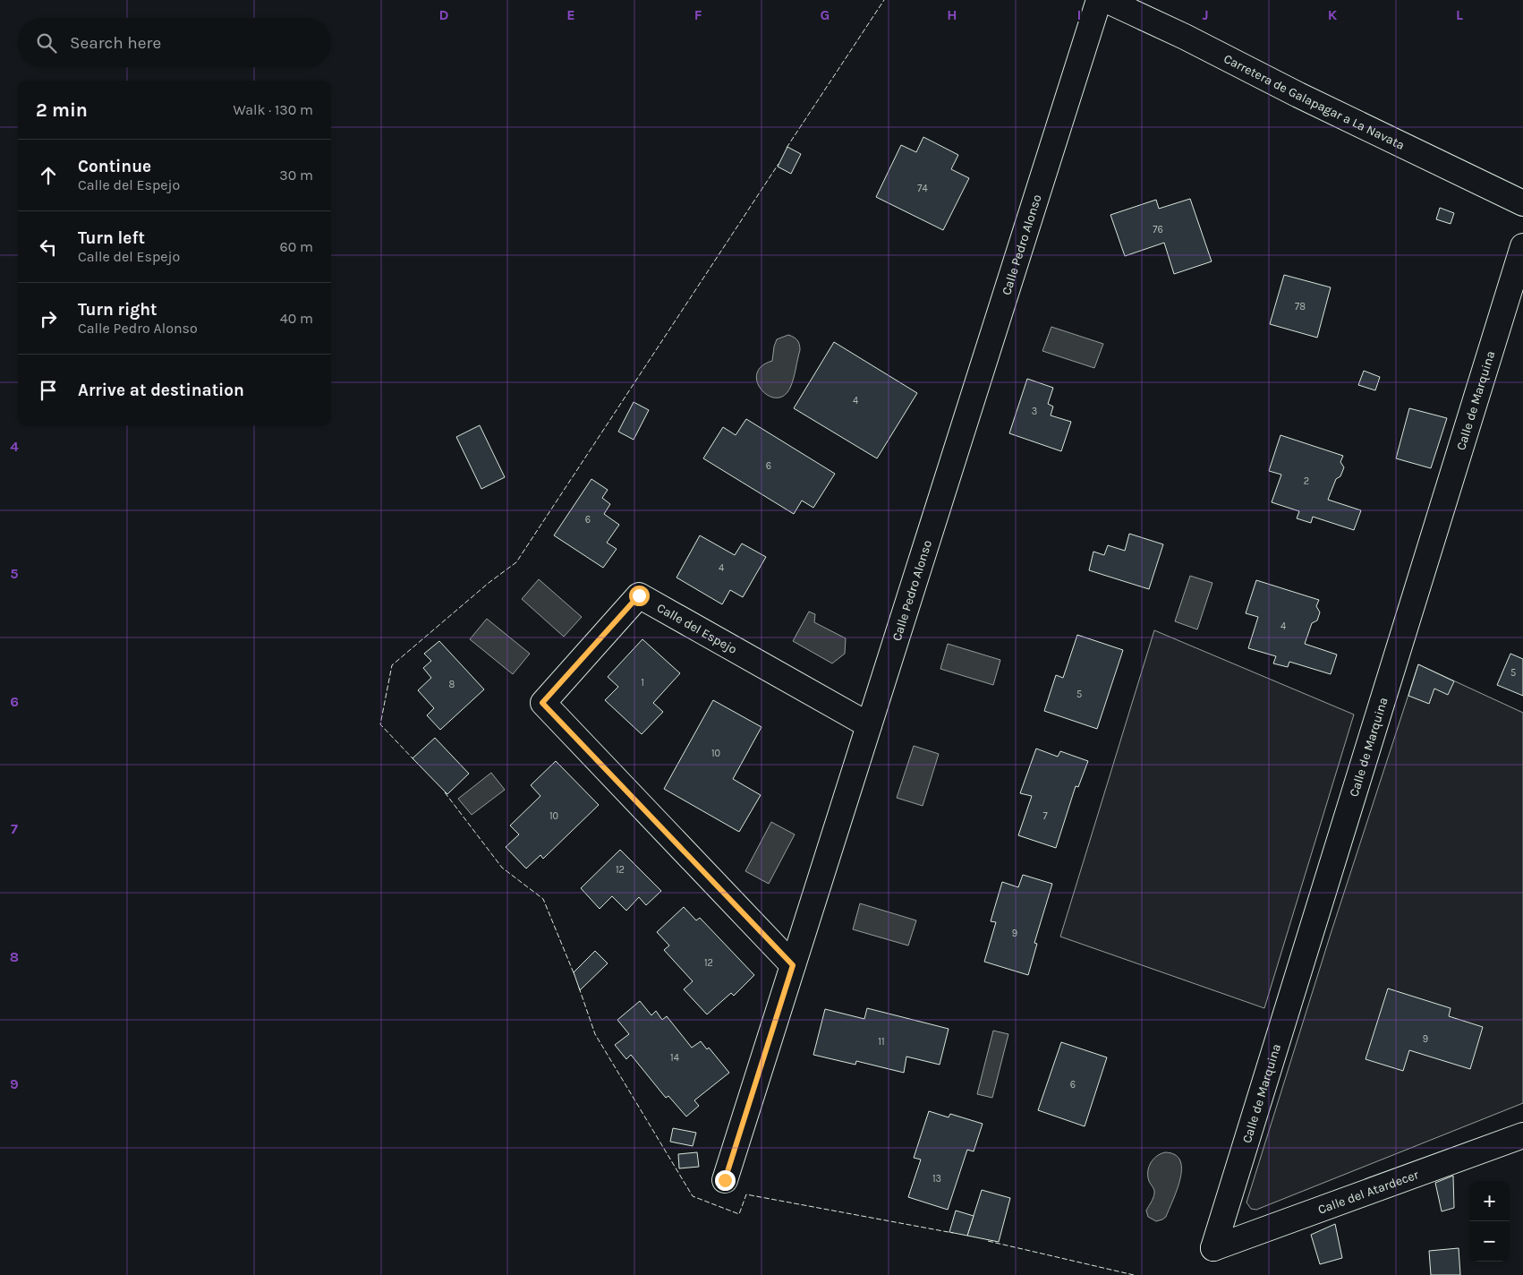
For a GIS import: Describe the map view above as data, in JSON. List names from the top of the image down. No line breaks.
{"streets":{"street":["Carretera de Galapagar a La Navata","Calle Pedro Alonso","Calle de Marquina","Calle del Espejo","Calle del Atardecer"]},"crossings":[["Calle Pedro Alonso","Calle del Espejo"],["Calle de Marquina","Calle del Atardecer"]],"house_numbers":["74","76","78","4","3","6","2","6","4","4","5","1","8","5","10","10","7","12","9","12","9","11","14","6","13"],"page":{"search":"Search here","heading":["2 min","Walk · 130 m"],"list":[["Continue","Calle del Espejo","30 m"],["Turn left","Calle del Espejo","60 m"],["Turn right","Calle Pedro Alonso","40 m"],"Arrive at destination"],"map_buttons":["+","−"]},"grid":{"columns":["D","E","F","G","H","I","J","K","L"],"rows":["4","5","6","7","8","9"]}}
